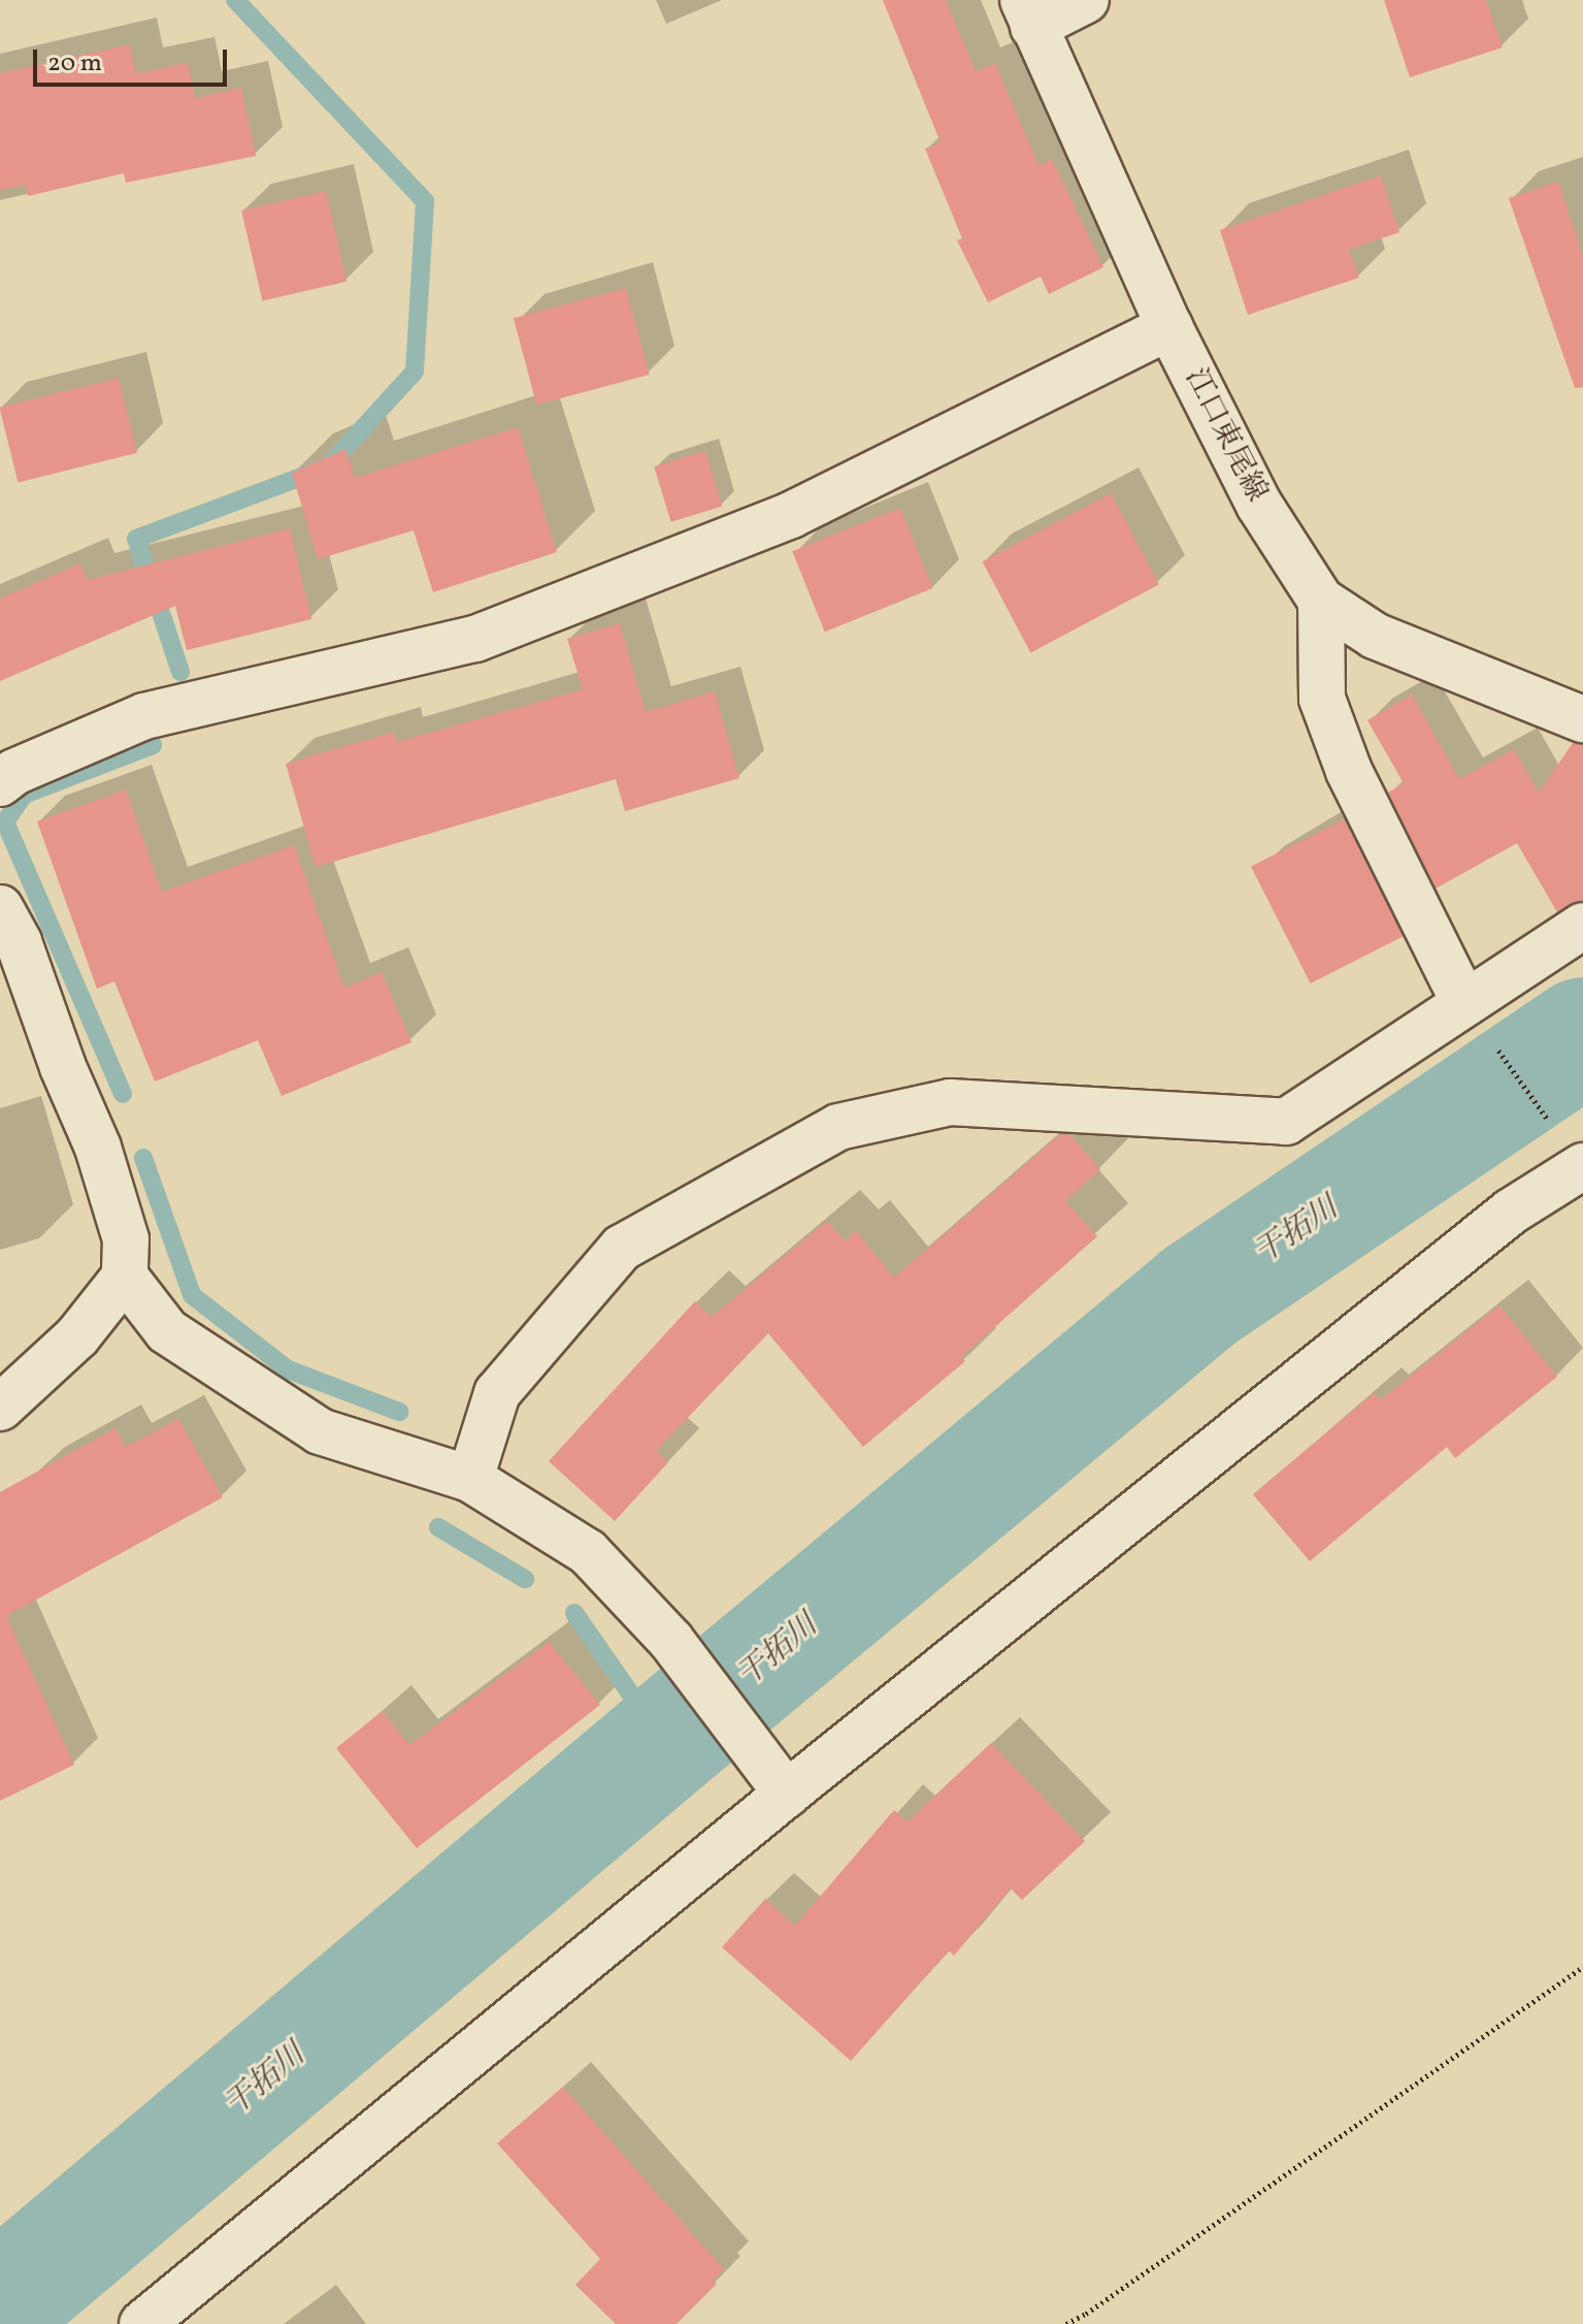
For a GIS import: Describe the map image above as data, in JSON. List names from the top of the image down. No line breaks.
{"streets":{"street":["江口東尾線"]},"water":["干拓川"],"scale_bar":"20 m"}
